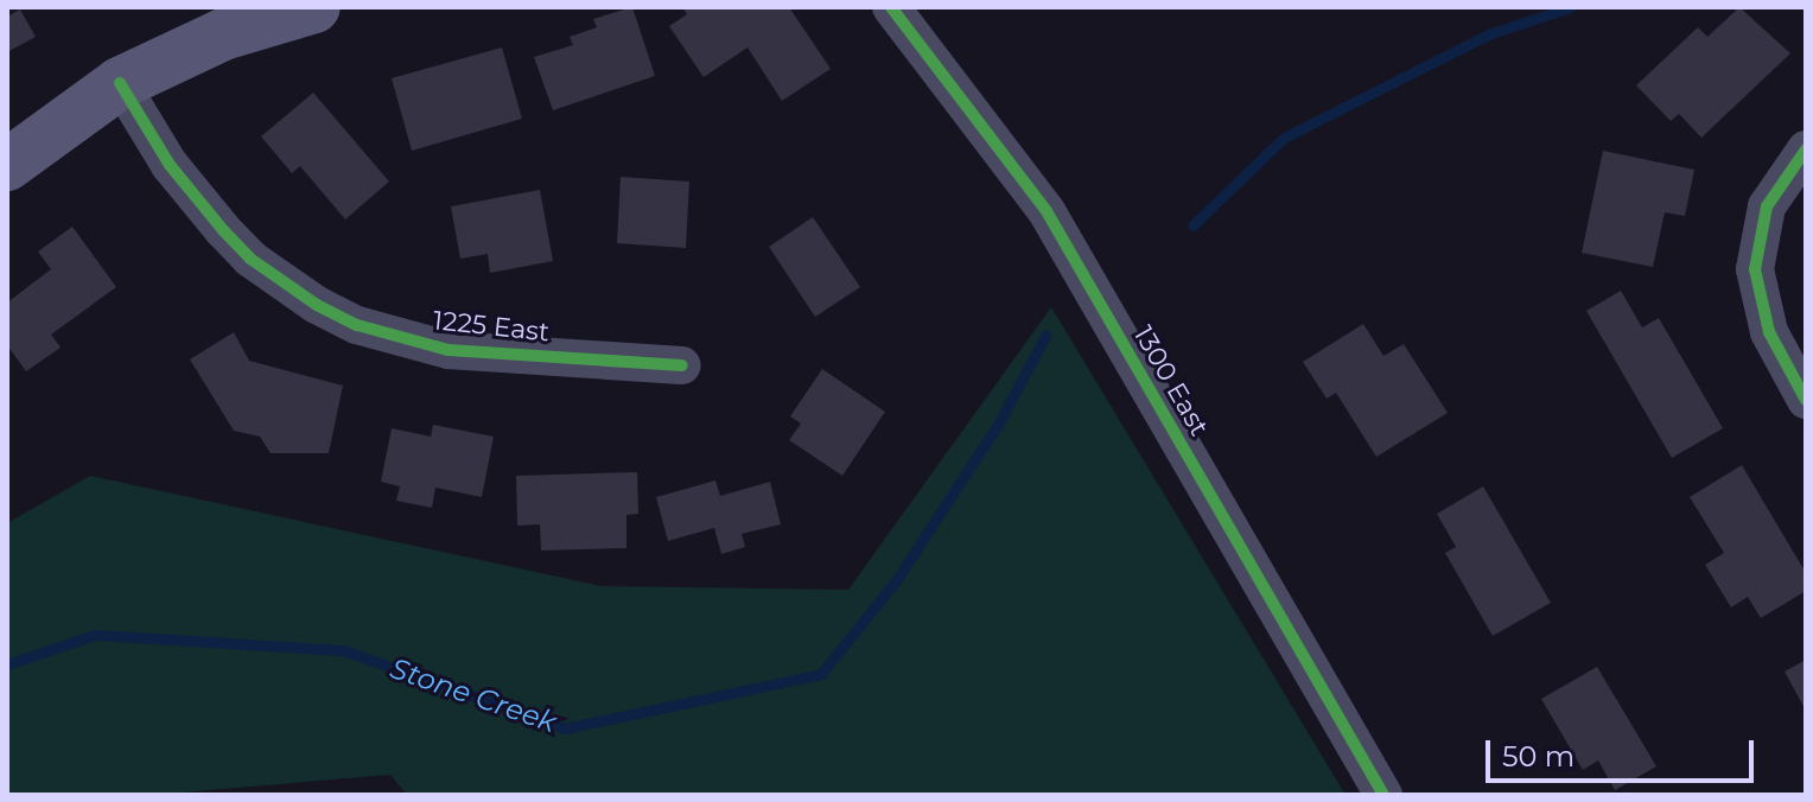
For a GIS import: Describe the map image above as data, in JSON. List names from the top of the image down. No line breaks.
{"streets":{"street":["1225 East","1300 East"]},"water":["Stone Creek"],"scale_bar":"50 m"}
